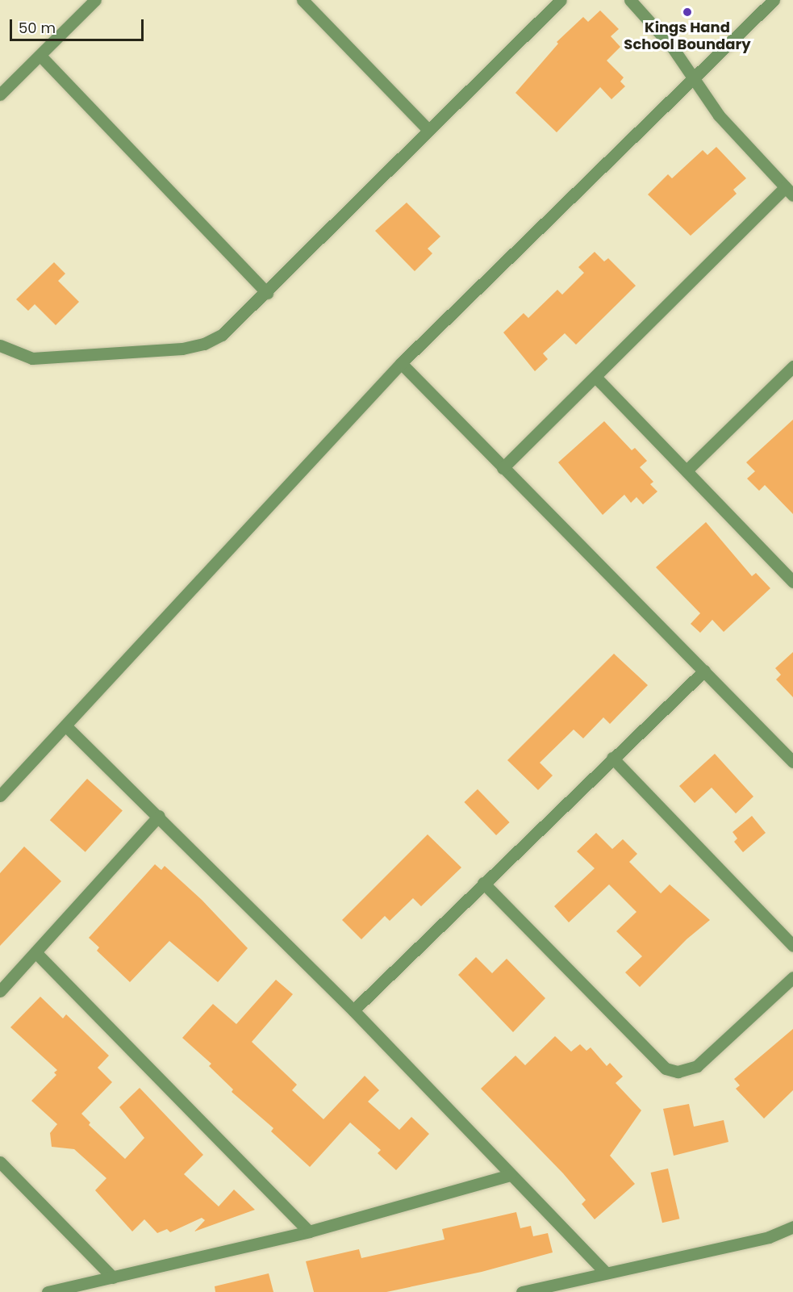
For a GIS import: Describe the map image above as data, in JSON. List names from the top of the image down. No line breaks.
{"places":["Kings Hand School Boundary"],"scale_bar":"50 m"}
